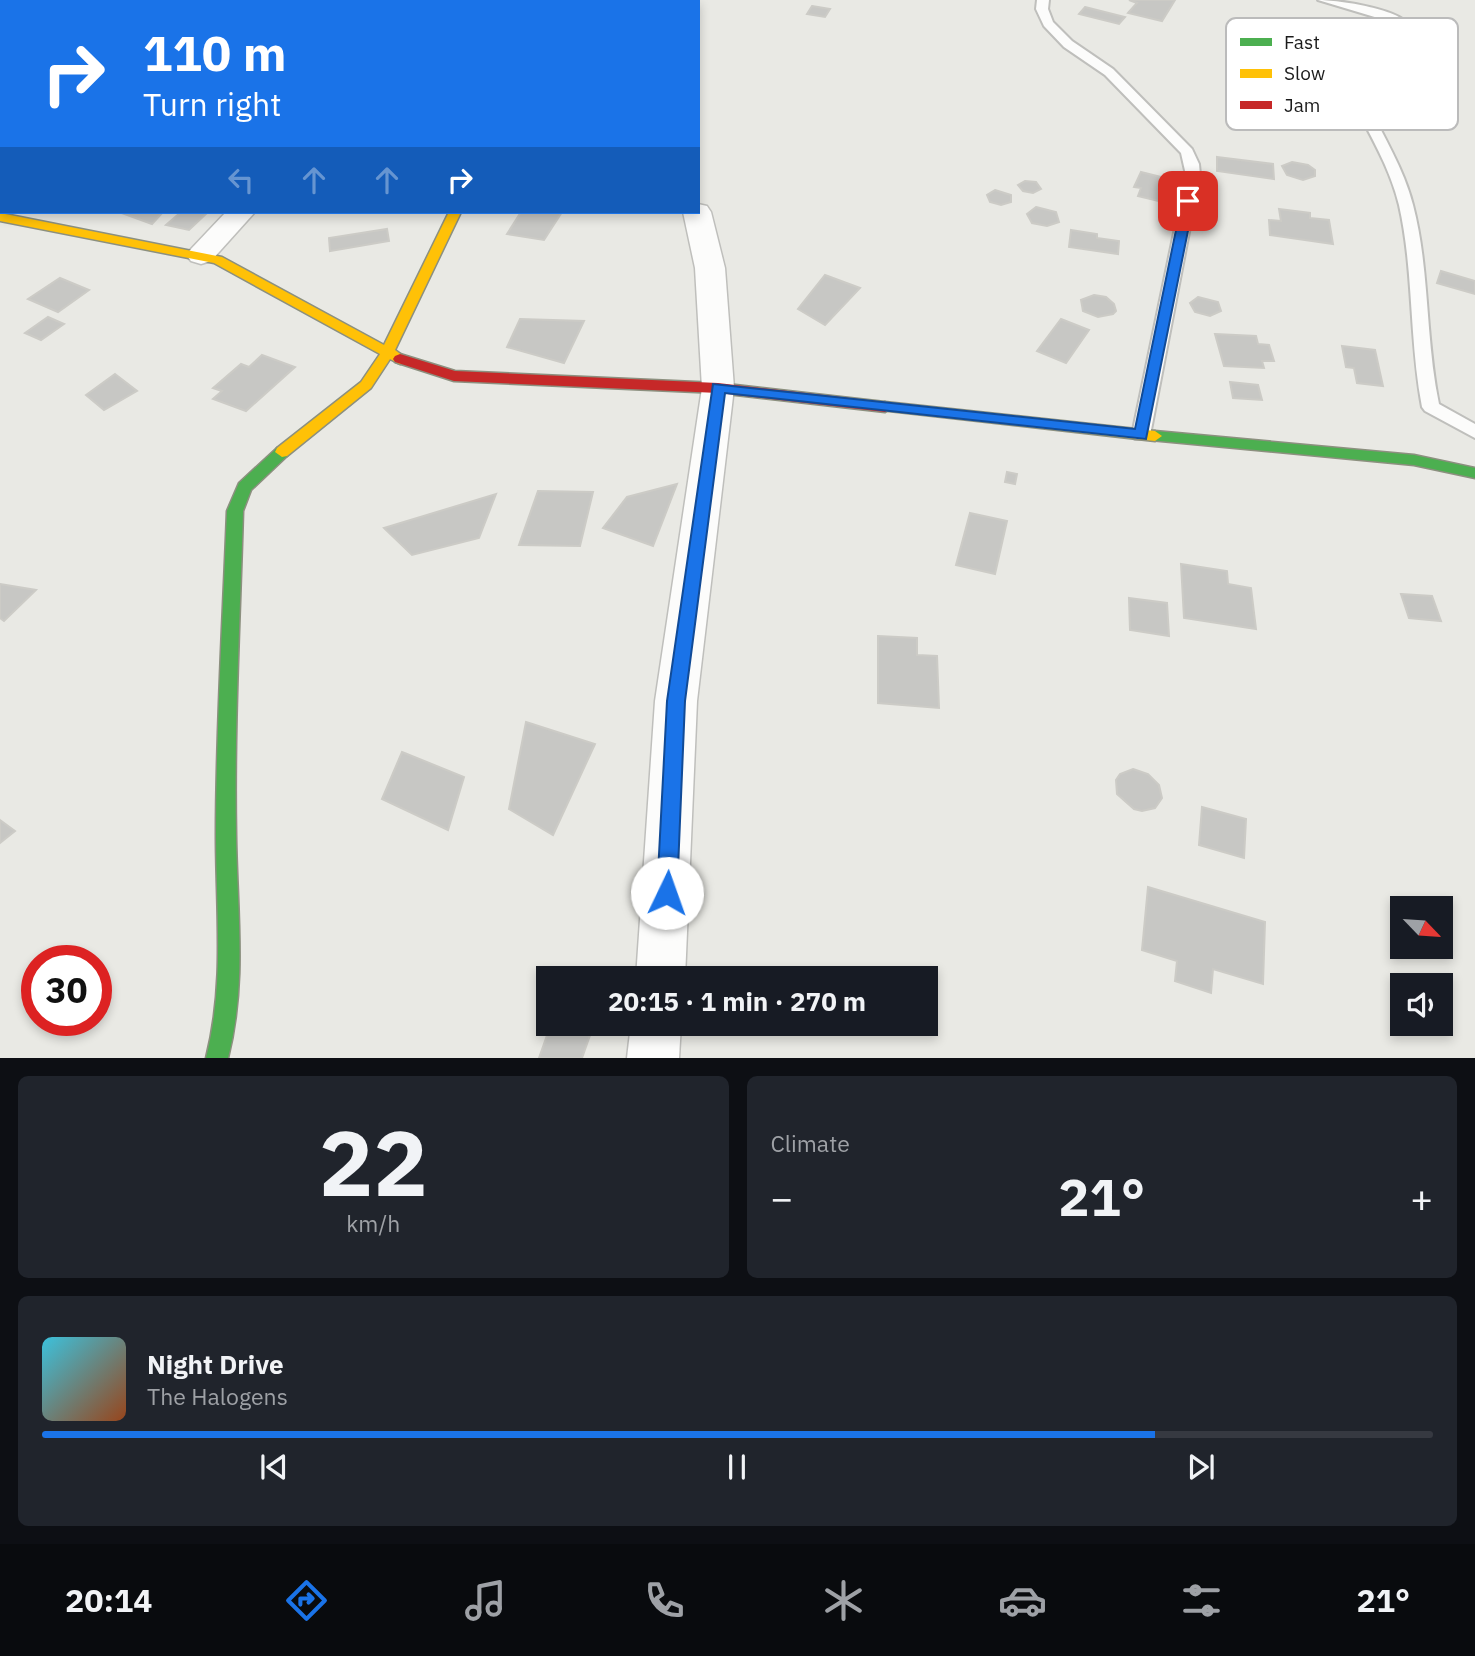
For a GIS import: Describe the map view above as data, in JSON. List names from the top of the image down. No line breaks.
{"legend":["Fast","Slow","Jam"],"north":"bottom right","page":{"turn":["110 m","Turn right"],"limit":"30","trip":"20:15 · 1 min · 270 m","tile":[["22","km/h"],"Climate"],"heat":["−","21°","+"],"song":["Night Drive","The Halogens"],"tabs":["20:14","21°"]}}
